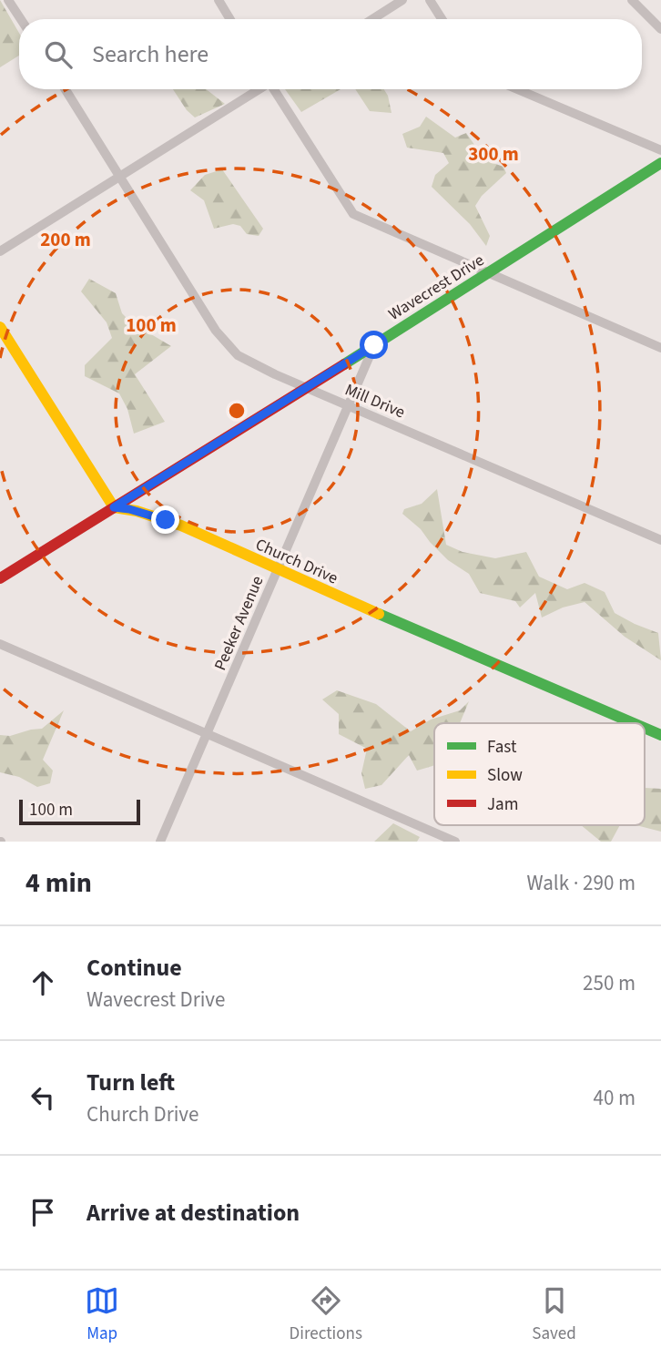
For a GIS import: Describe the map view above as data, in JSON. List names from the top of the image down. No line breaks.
{"streets":{"street":["Wavecrest Drive","Mill Drive","Church Drive","Peeker Avenue"]},"crossings":[["Wavecrest Drive","Mill Drive"],["Wavecrest Drive","Church Drive"],["Wavecrest Drive","Peeker Avenue"],["Mill Drive","Peeker Avenue"],["Church Drive","Peeker Avenue"]],"legend":["Fast","Slow","Jam"],"scale_bar":"100 m","page":{"search":"Search here","scale":"100 m","heading":["4 min","Walk · 290 m"],"list":[["Continue","Wavecrest Drive","250 m"],["Turn left","Church Drive","40 m"],"Arrive at destination"],"nav":["Map","Directions","Saved"]},"rings":["300 m","200 m","100 m"]}
